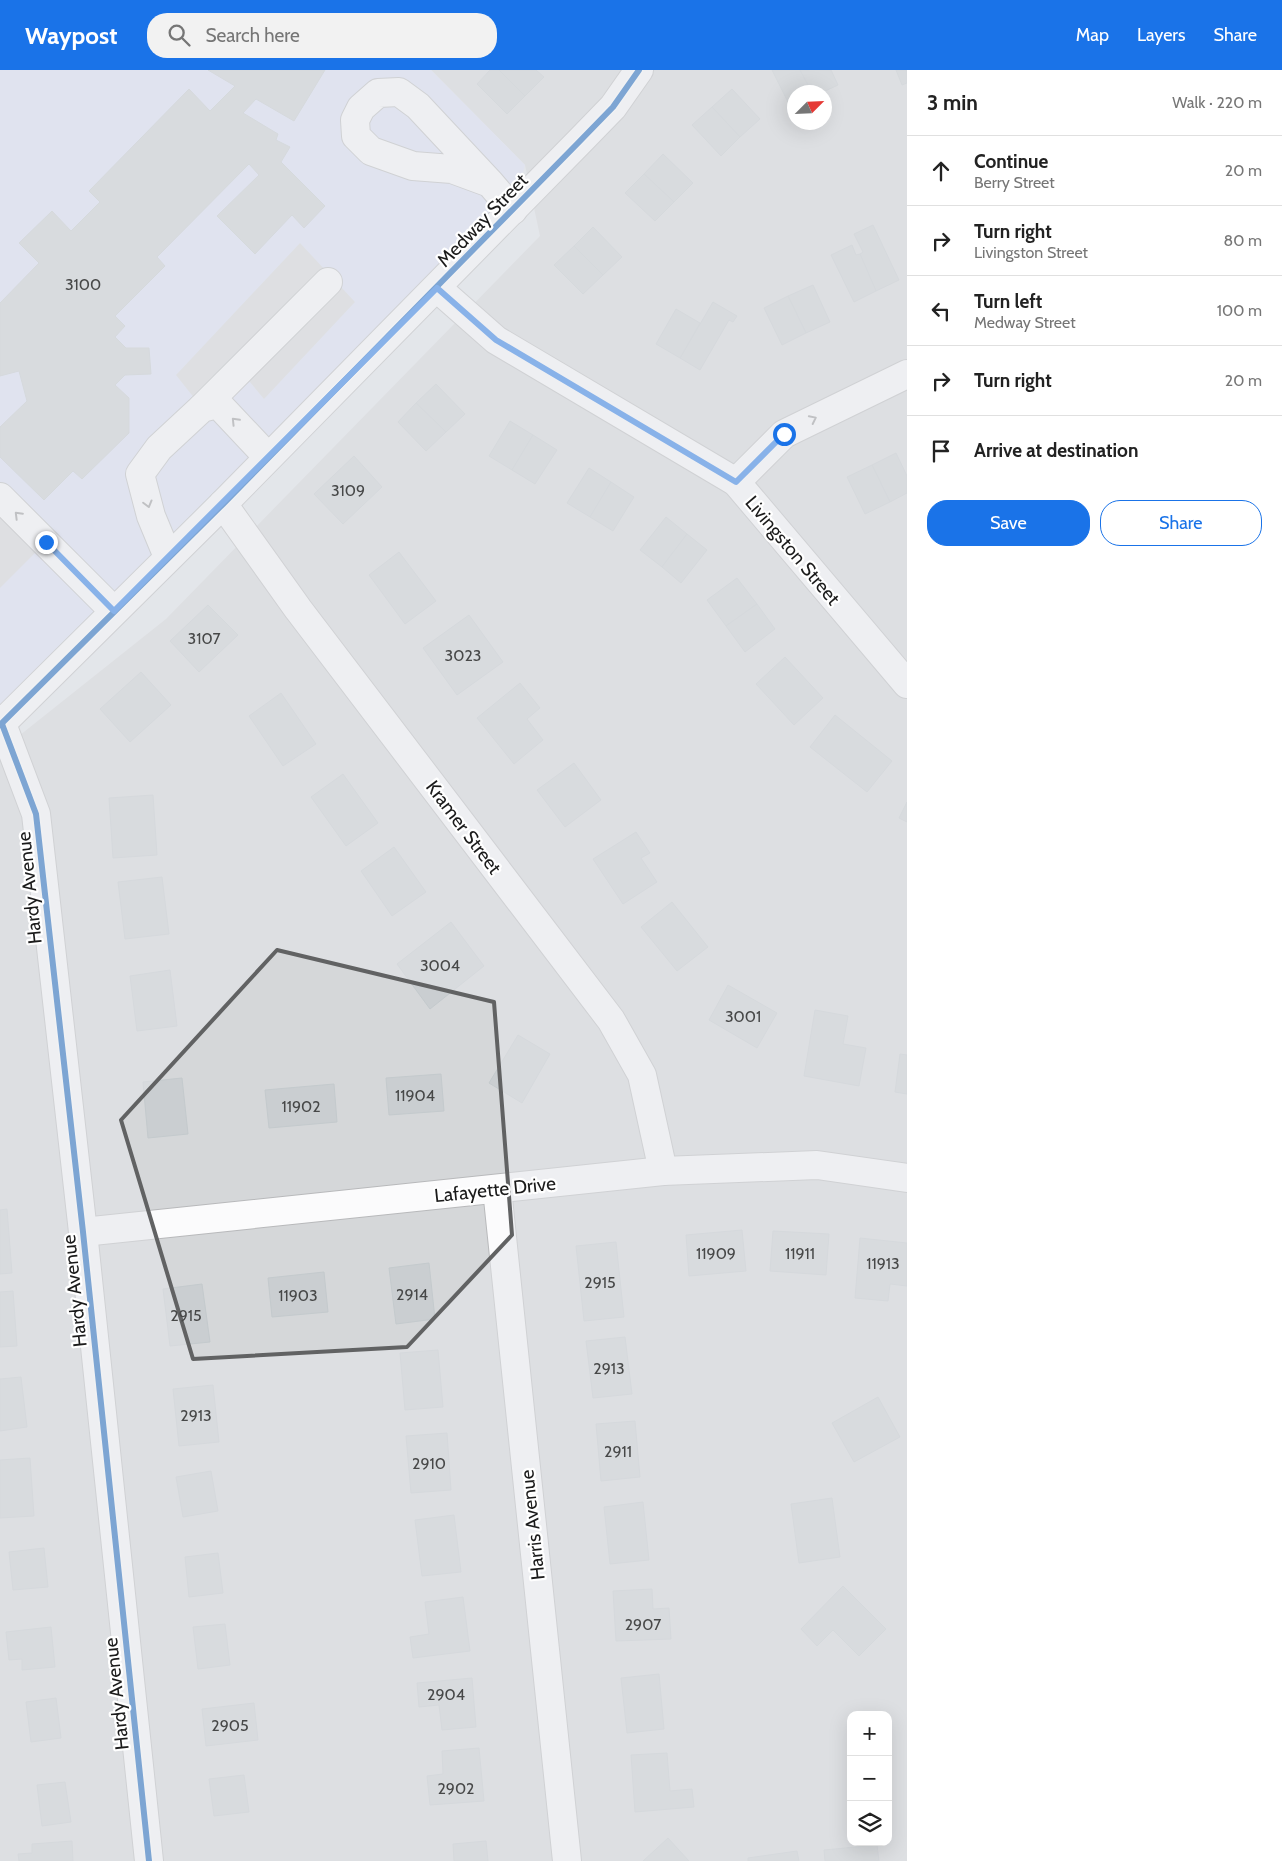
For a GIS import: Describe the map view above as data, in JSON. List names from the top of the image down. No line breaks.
{"streets":{"street":["Medway Street","Livingston Street","Kramer Street","Hardy Avenue","Lafayette Drive","Harris Avenue"]},"crossings":[["Medway Street","Livingston Street"],["Medway Street","Kramer Street"],["Medway Street","Hardy Avenue"],["Kramer Street","Lafayette Drive"],["Hardy Avenue","Lafayette Drive"],["Lafayette Drive","Harris Avenue"]],"house_numbers":["3100","3109","3107","3023","3004","3001","11904","11902","11909","11911","11913","2915","2914","11903","2915","2913","2913","2911","2910","2907","2904","2905","2902"],"north":"top right","page":{"header":"Waypost","search":"Search here","nav":["Map","Layers","Share"],"heading":["3 min","Walk · 220 m"],"list":[["Continue","Berry Street","20 m"],["Turn right","Livingston Street","80 m"],["Turn left","Medway Street","100 m"],["Turn right","20 m"],"Arrive at destination"],"buttons":["Save","Share"],"map_buttons":["+","−"]}}
